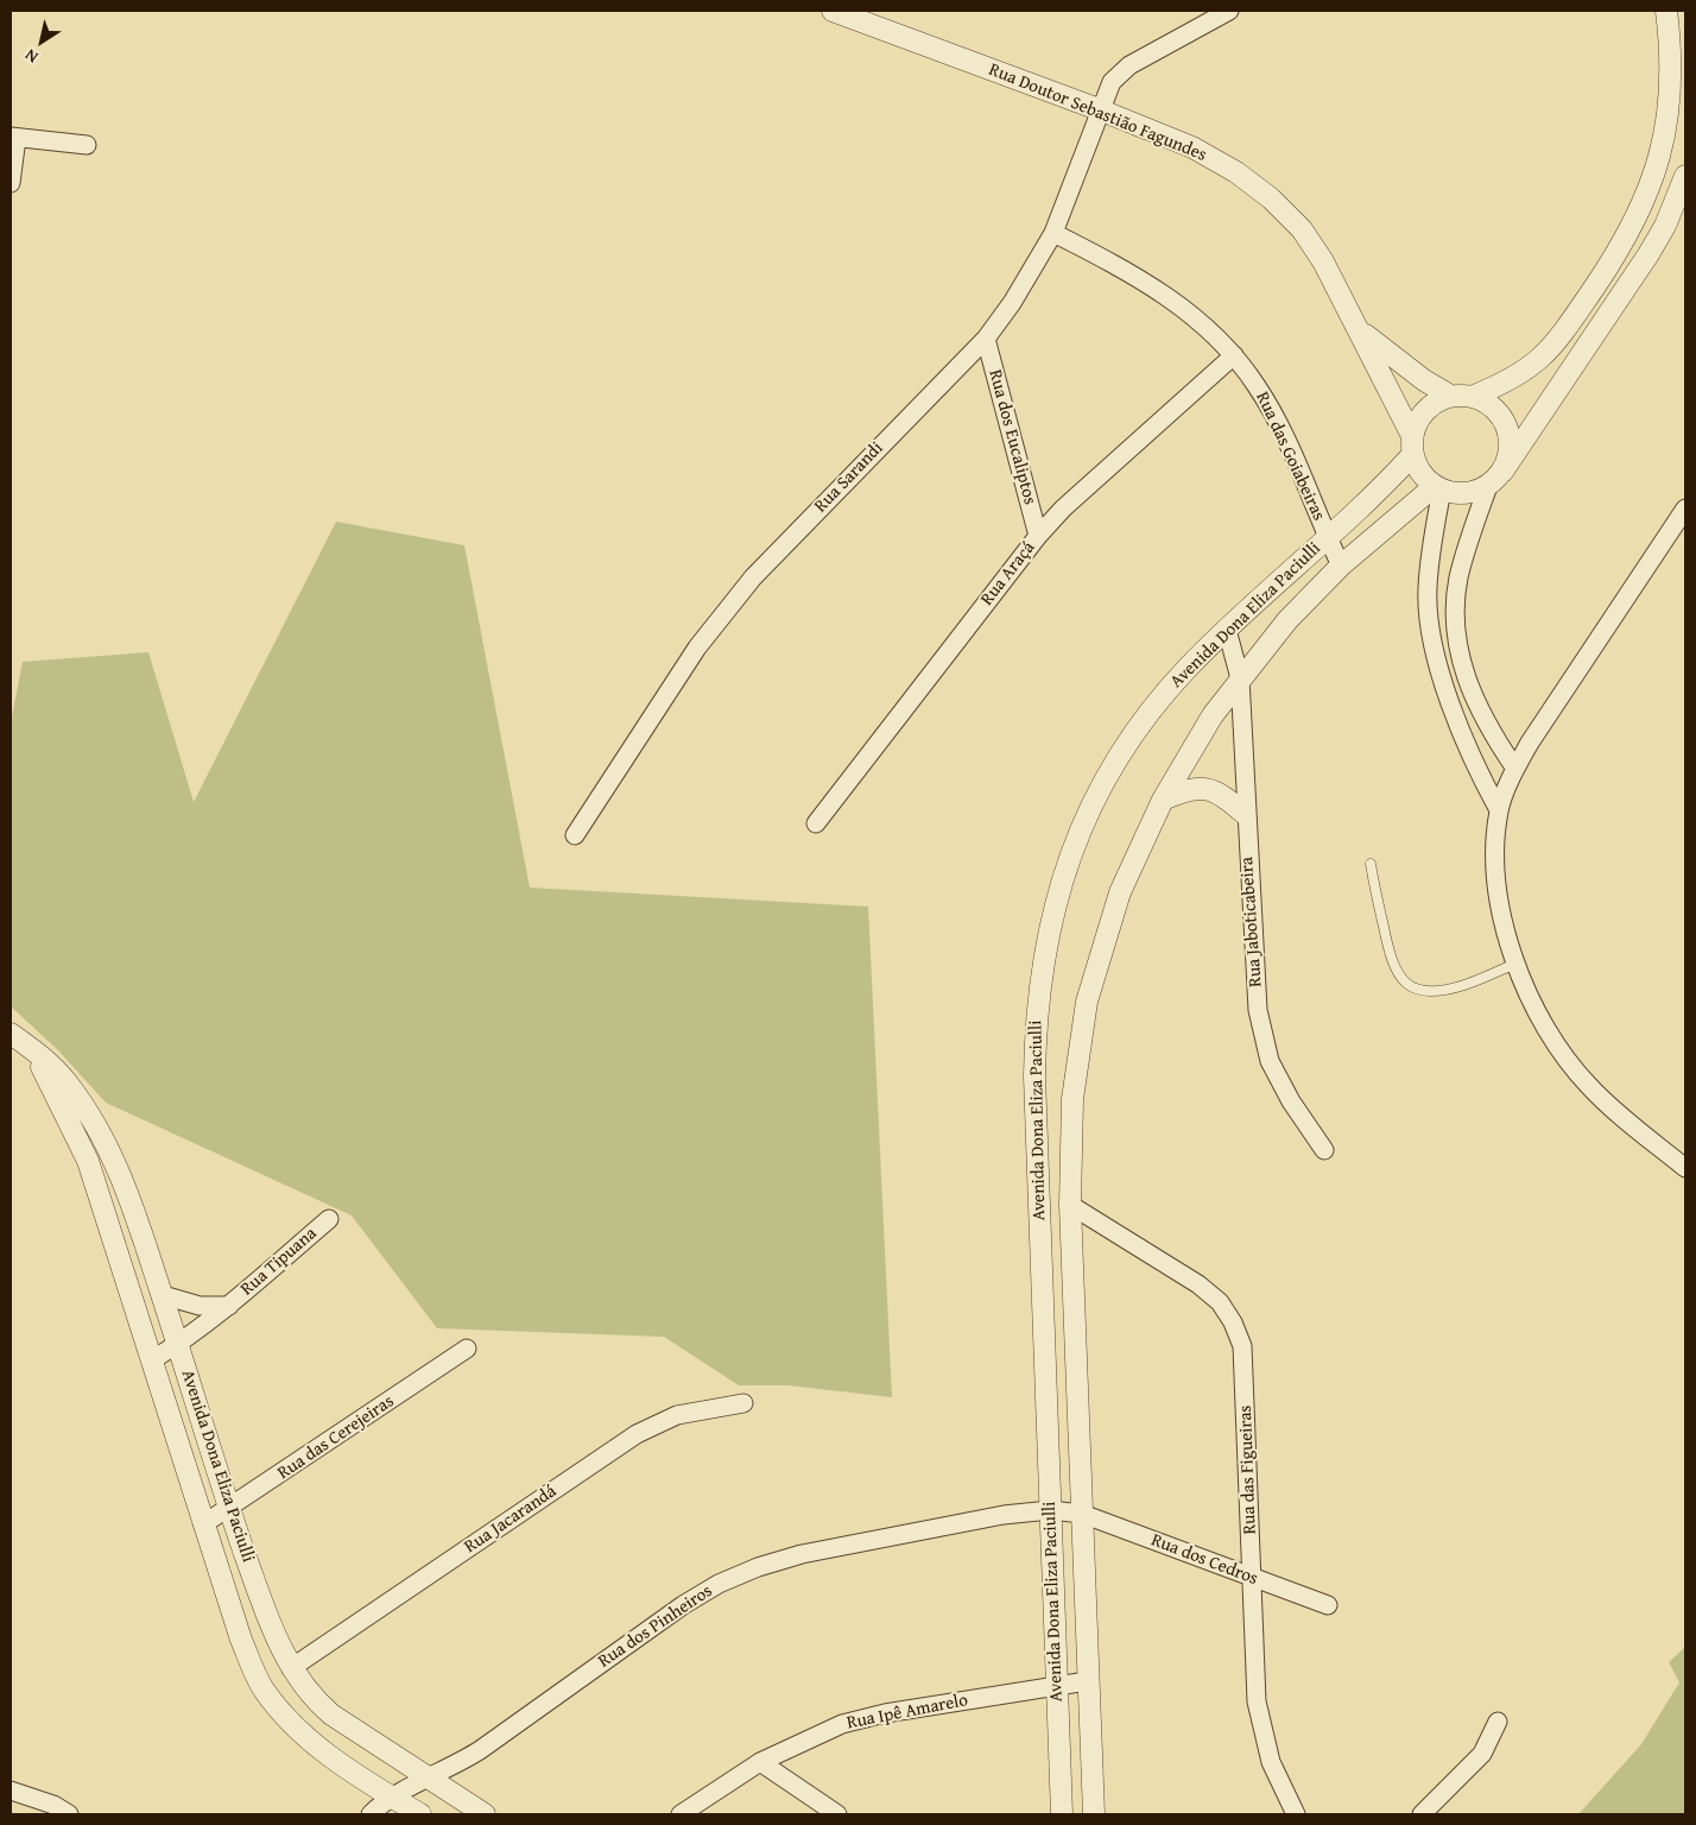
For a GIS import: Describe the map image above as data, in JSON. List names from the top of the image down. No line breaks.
{"streets":{"street":["Rua Doutor Sebastião Fagundes","Rua dos Eucaliptos","Rua das Goiabeiras","Rua Sarandi","Rua Araçá","Avenida Dona Eliza Paciulli","Rua Jaboticabeira","Rua Tipuana","Rua das Cerejeiras","Rua das Figueiras","Rua Jacarandá","Rua dos Cedros","Rua dos Pinheiros","Rua Ipê Amarelo"]},"crossings":[["Rua Doutor Sebastião Fagundes","Rua Sarandi"],["Rua Doutor Sebastião Fagundes","Avenida Dona Eliza Paciulli"],["Rua dos Eucaliptos","Rua Sarandi"],["Rua dos Eucaliptos","Rua Araçá"],["Rua das Goiabeiras","Rua Sarandi"],["Rua das Goiabeiras","Rua Araçá"],["Rua das Goiabeiras","Avenida Dona Eliza Paciulli"],["Avenida Dona Eliza Paciulli","Rua Jaboticabeira"],["Avenida Dona Eliza Paciulli","Rua Tipuana"],["Avenida Dona Eliza Paciulli","Rua das Cerejeiras"],["Avenida Dona Eliza Paciulli","Rua das Figueiras"],["Avenida Dona Eliza Paciulli","Rua Jacarandá"],["Avenida Dona Eliza Paciulli","Rua dos Cedros"],["Avenida Dona Eliza Paciulli","Rua dos Pinheiros"],["Avenida Dona Eliza Paciulli","Rua Ipê Amarelo"],["Rua das Figueiras","Rua dos Cedros"],["Rua dos Cedros","Rua dos Pinheiros"]],"north":"bottom left"}
